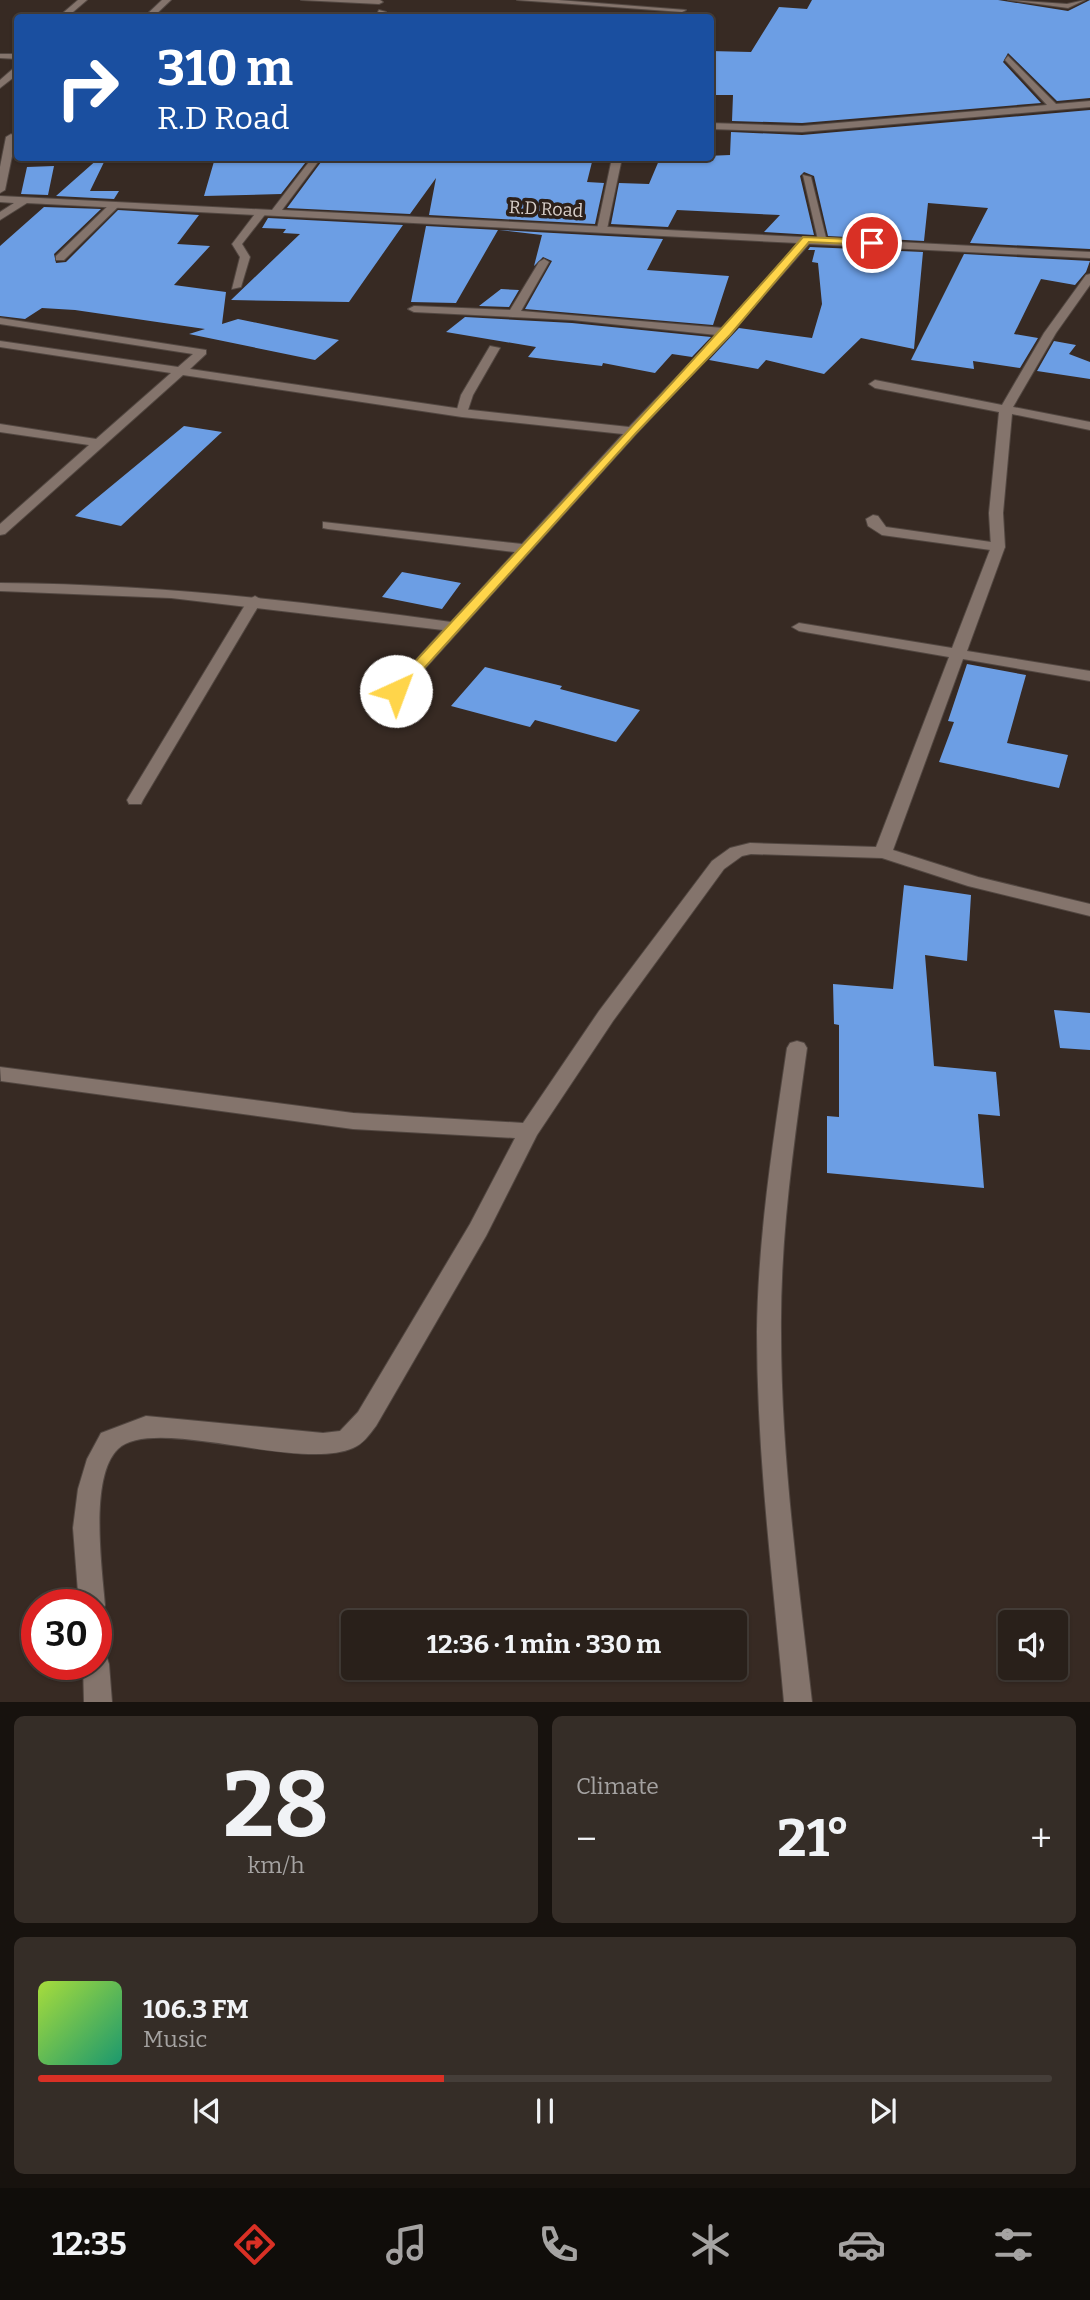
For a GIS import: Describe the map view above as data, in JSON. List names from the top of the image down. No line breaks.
{"streets":{"street":["R.D Road"]},"page":{"turn":["310 m","R.D Road"],"limit":"30","trip":"12:36 · 1 min · 330 m","tile":[["28","km/h"],"Climate"],"heat":["−","21°","+"],"song":["106.3 FM","Music"],"tabs":"12:35"}}
